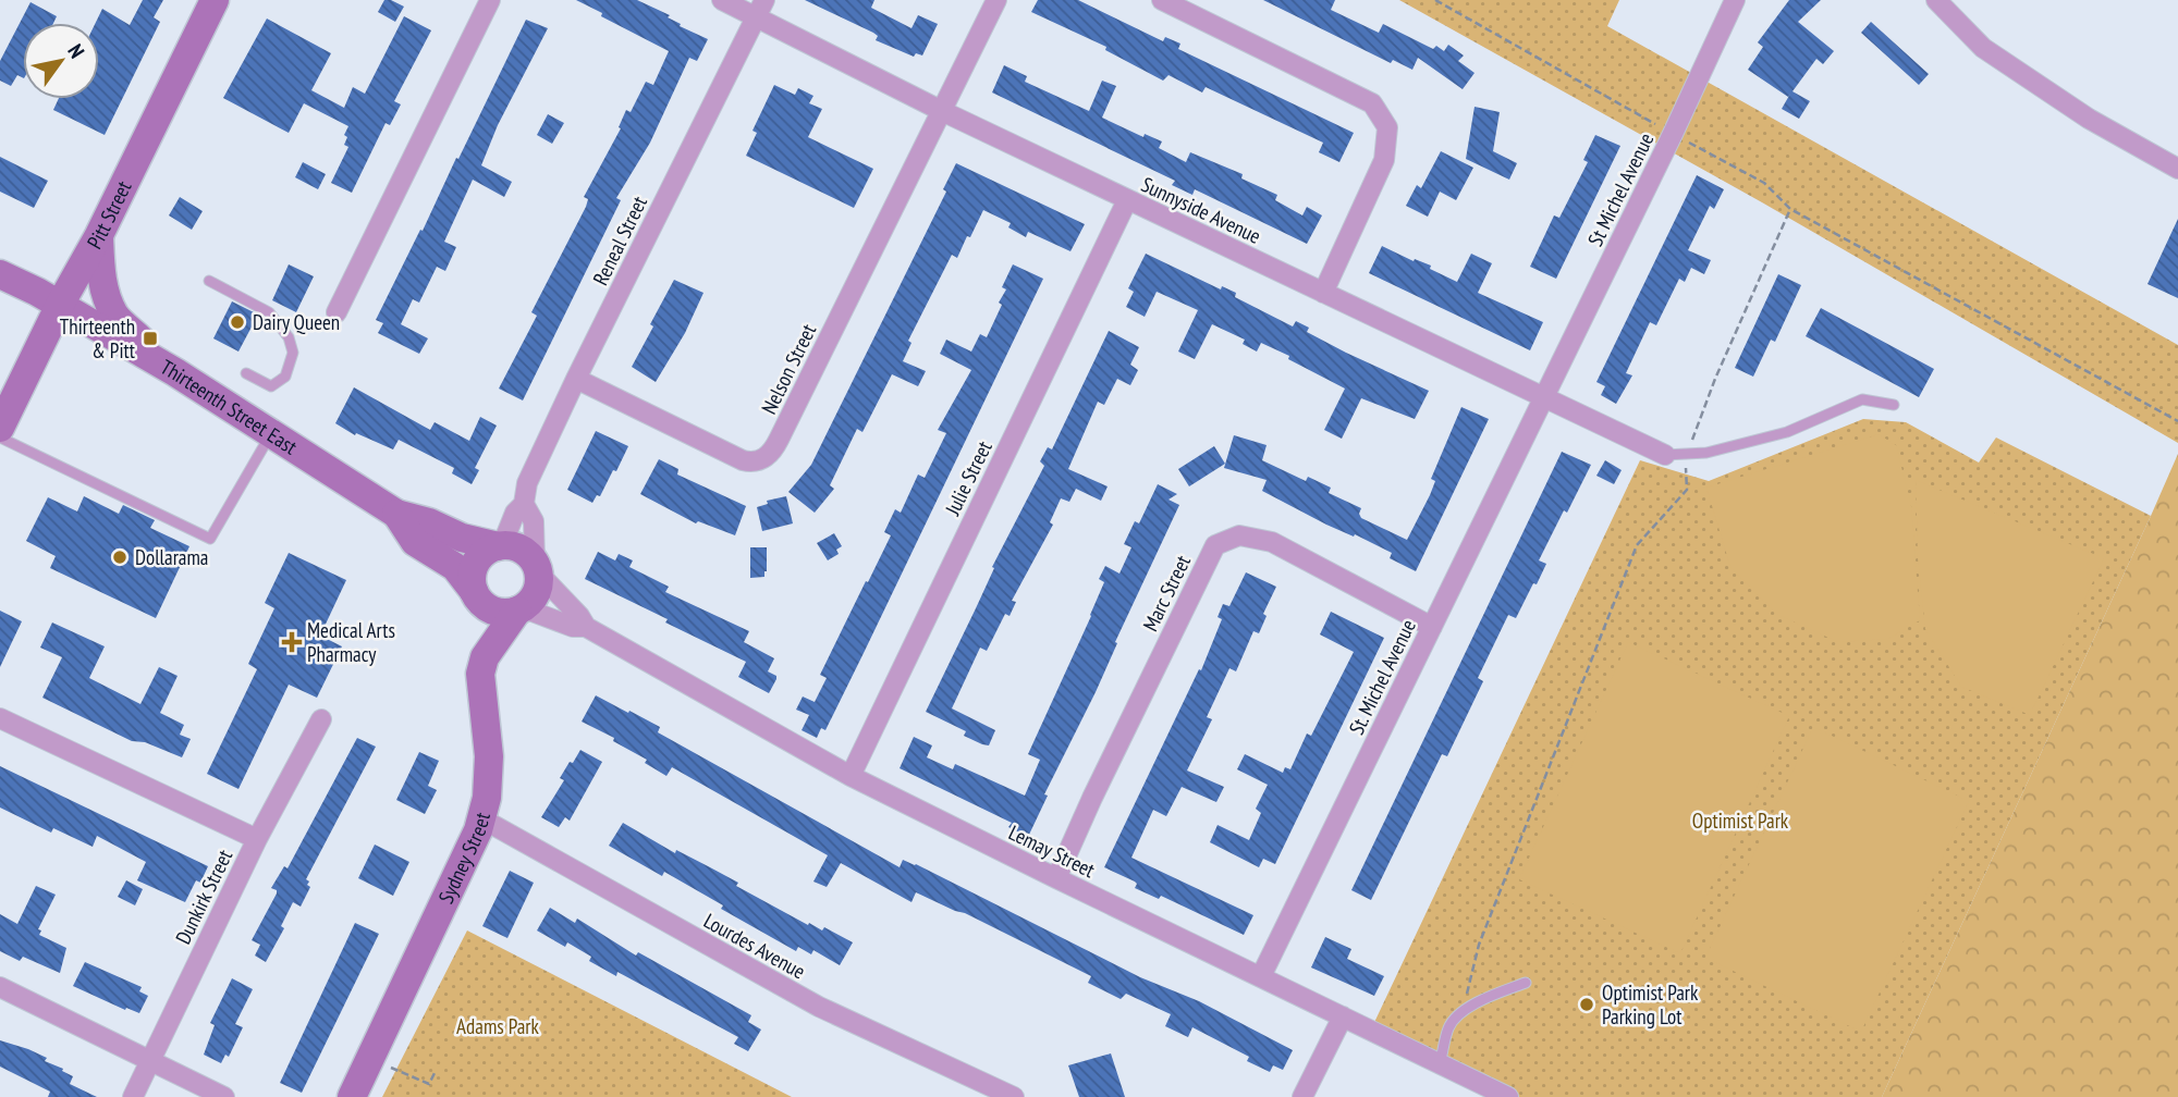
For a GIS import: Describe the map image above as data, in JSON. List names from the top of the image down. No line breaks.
{"streets":{"street":["St Michel Avenue","Sunnyside Avenue","Pitt Street","Reneal Street","Nelson Street","Thirteenth Street East","Julie Street","Marc Street","St. Michel Avenue","Lemay Street","Sydney Street","Dunkirk Street","Lourdes Avenue"]},"crossings":[["St Michel Avenue","Sunnyside Avenue"],["St Michel Avenue","St. Michel Avenue"],["Sunnyside Avenue","Reneal Street"],["Sunnyside Avenue","Nelson Street"],["Sunnyside Avenue","Julie Street"],["Sunnyside Avenue","St. Michel Avenue"],["Pitt Street","Thirteenth Street East"],["Reneal Street","Nelson Street"],["Reneal Street","Thirteenth Street East"],["Reneal Street","Lemay Street"],["Reneal Street","Sydney Street"],["Thirteenth Street East","Lemay Street"],["Thirteenth Street East","Sydney Street"],["Julie Street","Lemay Street"],["Marc Street","St. Michel Avenue"],["Marc Street","Lemay Street"],["St. Michel Avenue","Lemay Street"],["Lemay Street","Sydney Street"],["Sydney Street","Lourdes Avenue"]],"parks":["Optimist Park","Adams Park"],"places":{"other":["Dairy Queen","Dollarama","Optimist Park Parking Lot"],"transit":["Thirteenth & Pitt"],"health":["Medical Arts Pharmacy"]},"north":"top right"}
